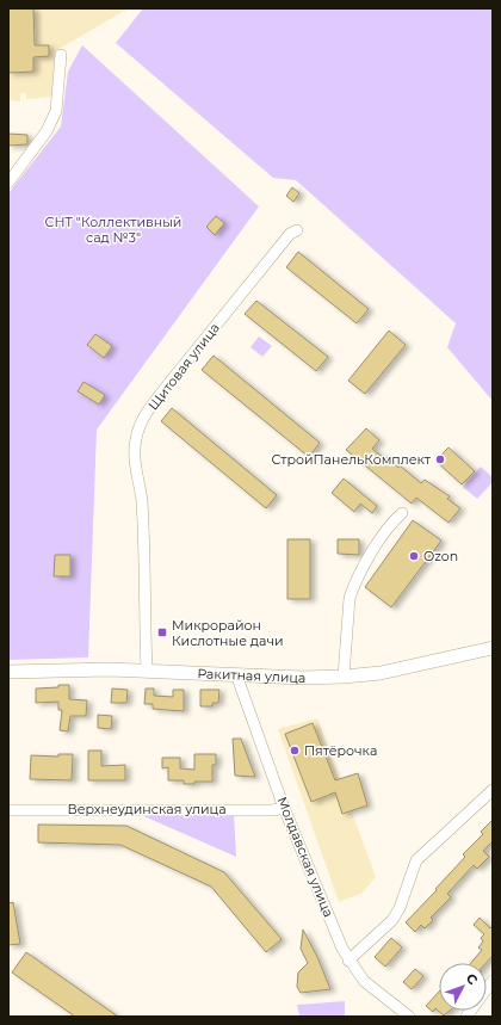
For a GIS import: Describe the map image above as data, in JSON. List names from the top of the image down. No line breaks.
{"streets":{"street":["Щитовая улица","Ракитная улица","Верхнеудинская улица","Молдавская улица"]},"crossings":[["Щитовая улица","Ракитная улица"],["Ракитная улица","Молдавская улица"],["Верхнеудинская улица","Молдавская улица"]],"parks":["СНТ \"Коллективный сад №3\""],"places":{"other":["СтройПанельКомплект","Ozon","Пятёрочка"],"transit":["Микрорайон Кислотные дачи"]},"north":"top right"}
